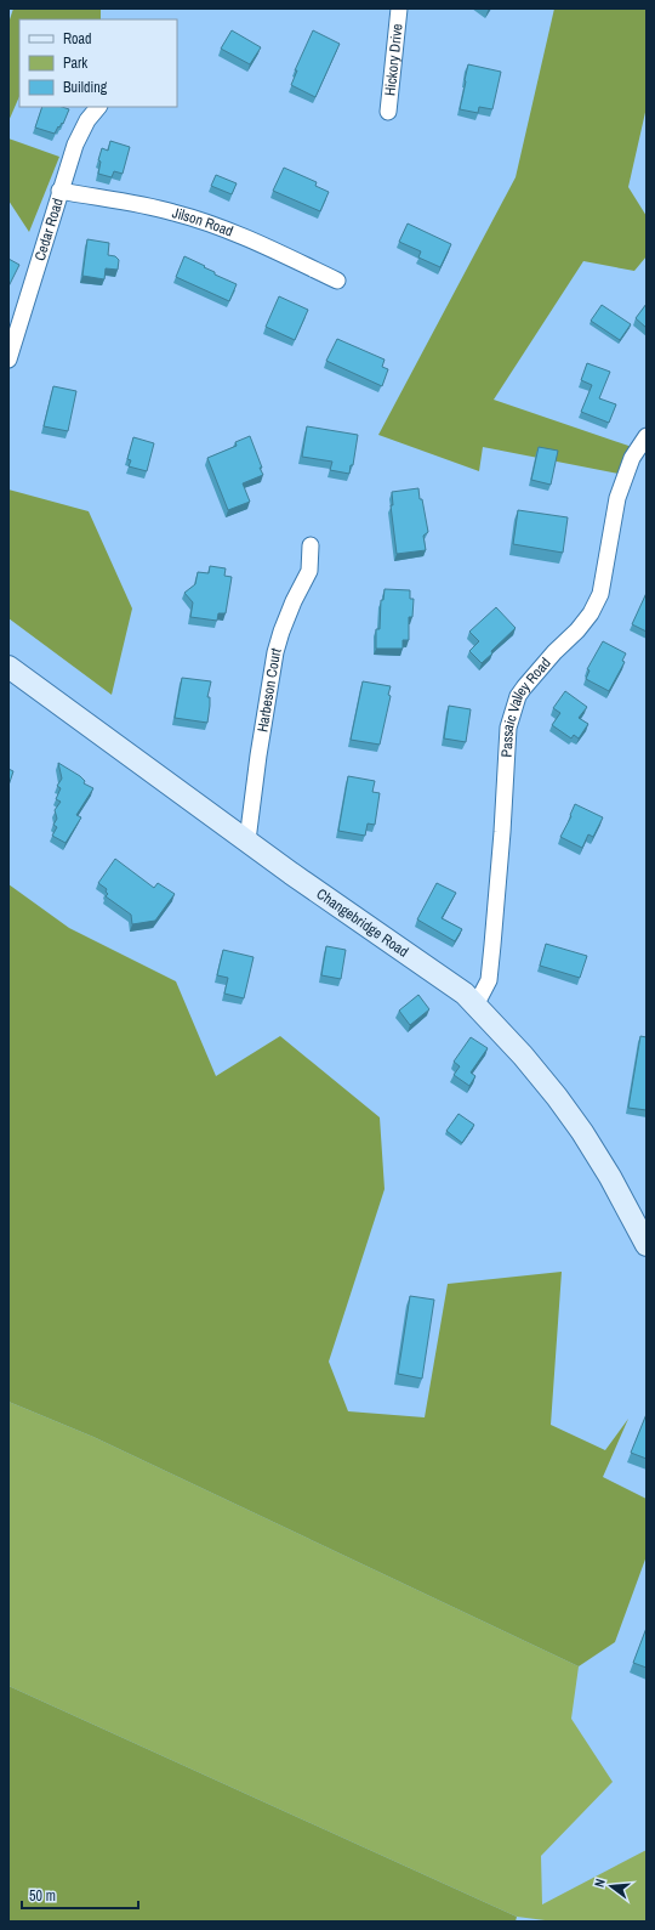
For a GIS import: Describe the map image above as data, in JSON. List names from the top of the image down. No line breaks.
{"streets":{"main road":["Changebridge Road"],"street":["Hickory Drive","Jilson Road","Cedar Road","Harbeson Court","Passaic Valley Road"]},"crossings":[["Jilson Road","Cedar Road"],["Harbeson Court","Changebridge Road"],["Passaic Valley Road","Changebridge Road"]],"legend":["Road","Park","Building"],"scale_bar":"50 m","north":"left"}
